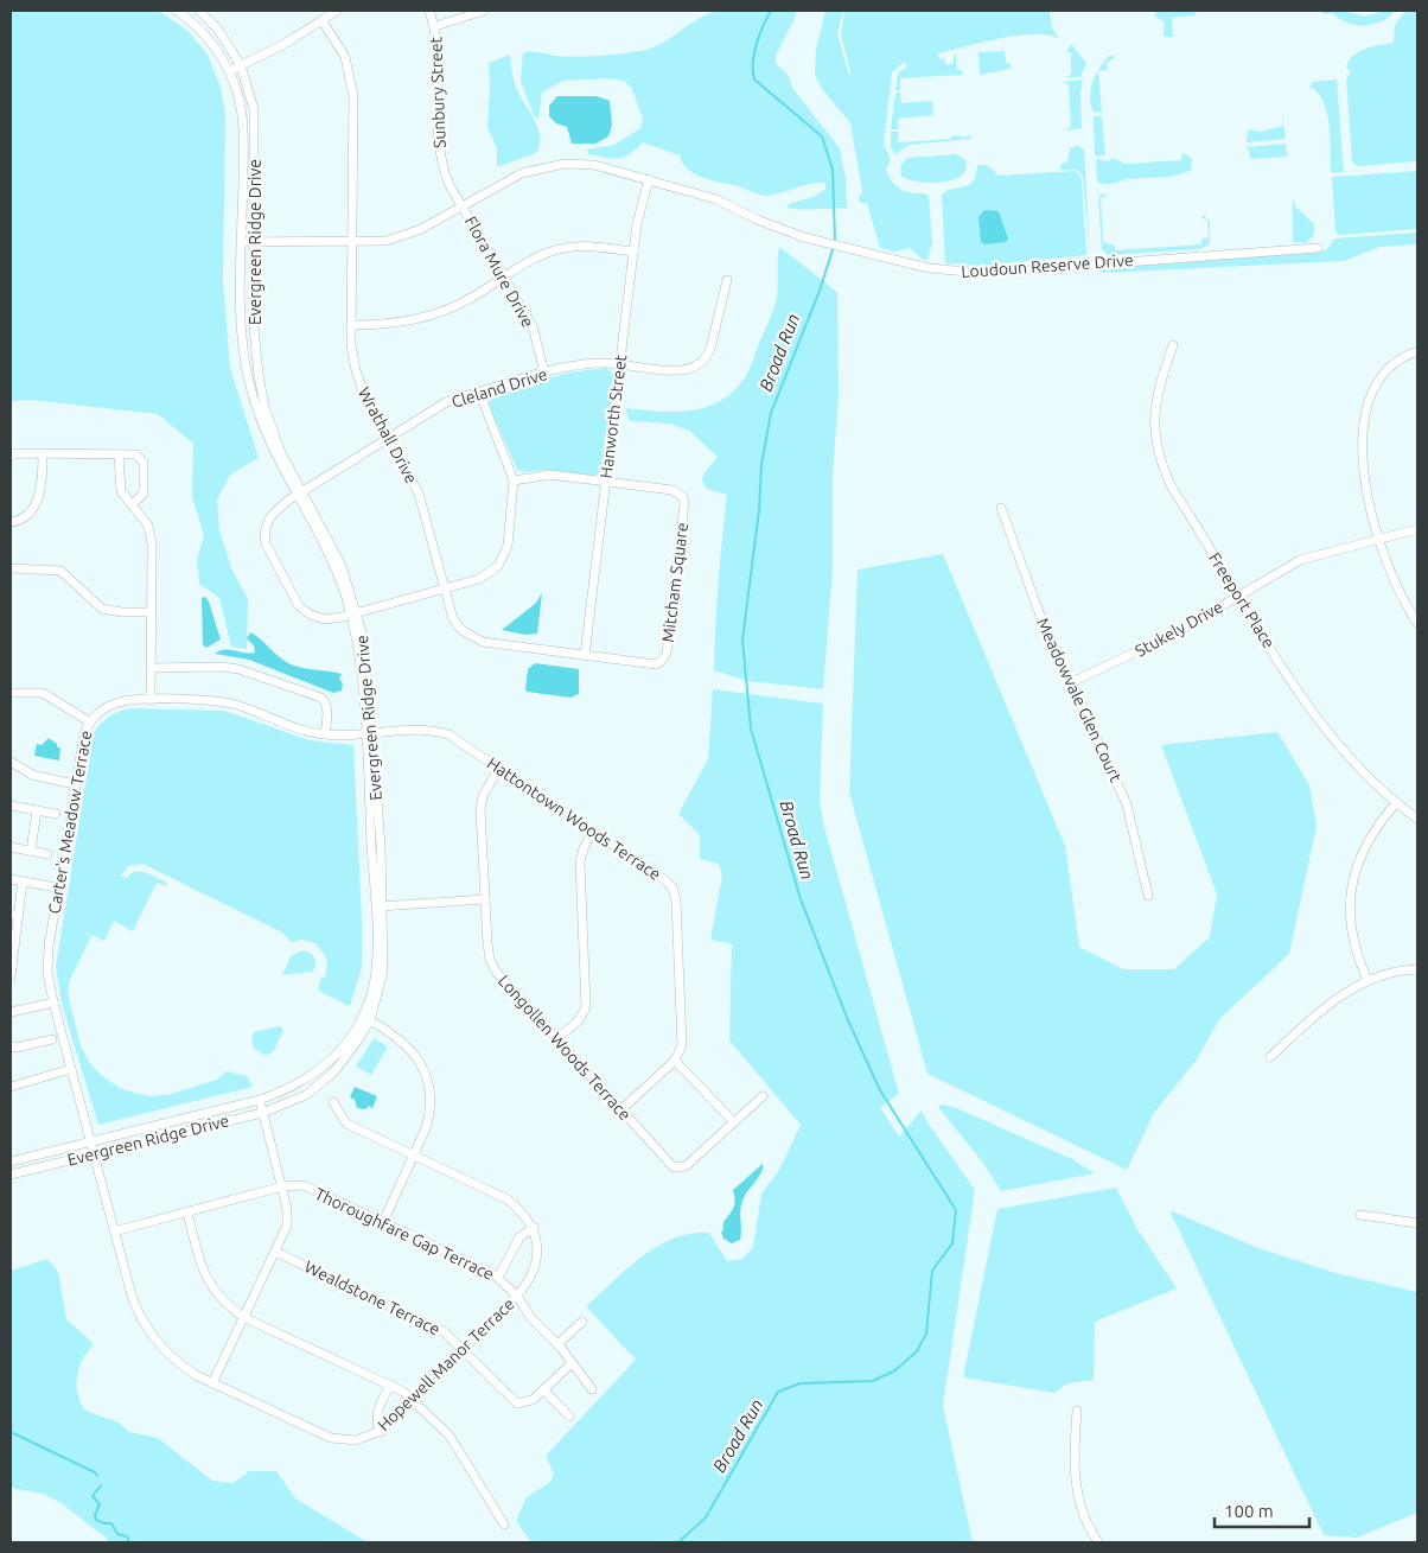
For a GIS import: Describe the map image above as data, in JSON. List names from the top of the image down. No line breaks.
{"streets":{"street":["Sunbury Street","Evergreen Ridge Drive","Loudoun Reserve Drive","Flora Mure Drive","Cleland Drive","Hanworth Street","Wrathall Drive","Mitcham Square","Freeport Place","Stukely Drive","Meadowvale Glen Court","Hattontown Woods Terrace","Carter's Meadow Terrace","Longollen Woods Terrace","Thoroughfare Gap Terrace","Wealdstone Terrace","Hopewell Manor Terrace"]},"crossings":[["Sunbury Street","Loudoun Reserve Drive"],["Sunbury Street","Flora Mure Drive"],["Evergreen Ridge Drive","Loudoun Reserve Drive"],["Evergreen Ridge Drive","Cleland Drive"],["Evergreen Ridge Drive","Hattontown Woods Terrace"],["Evergreen Ridge Drive","Carter's Meadow Terrace"],["Evergreen Ridge Drive","Hopewell Manor Terrace"],["Loudoun Reserve Drive","Flora Mure Drive"],["Loudoun Reserve Drive","Hanworth Street"],["Loudoun Reserve Drive","Wrathall Drive"],["Flora Mure Drive","Cleland Drive"],["Cleland Drive","Hanworth Street"],["Cleland Drive","Wrathall Drive"],["Cleland Drive","Mitcham Square"],["Hanworth Street","Mitcham Square"],["Wrathall Drive","Mitcham Square"],["Freeport Place","Stukely Drive"],["Stukely Drive","Meadowvale Glen Court"],["Hattontown Woods Terrace","Carter's Meadow Terrace"],["Hattontown Woods Terrace","Longollen Woods Terrace"],["Carter's Meadow Terrace","Hopewell Manor Terrace"],["Thoroughfare Gap Terrace","Hopewell Manor Terrace"],["Wealdstone Terrace","Hopewell Manor Terrace"]],"water":["Broad Run"],"scale_bar":"100 m"}
